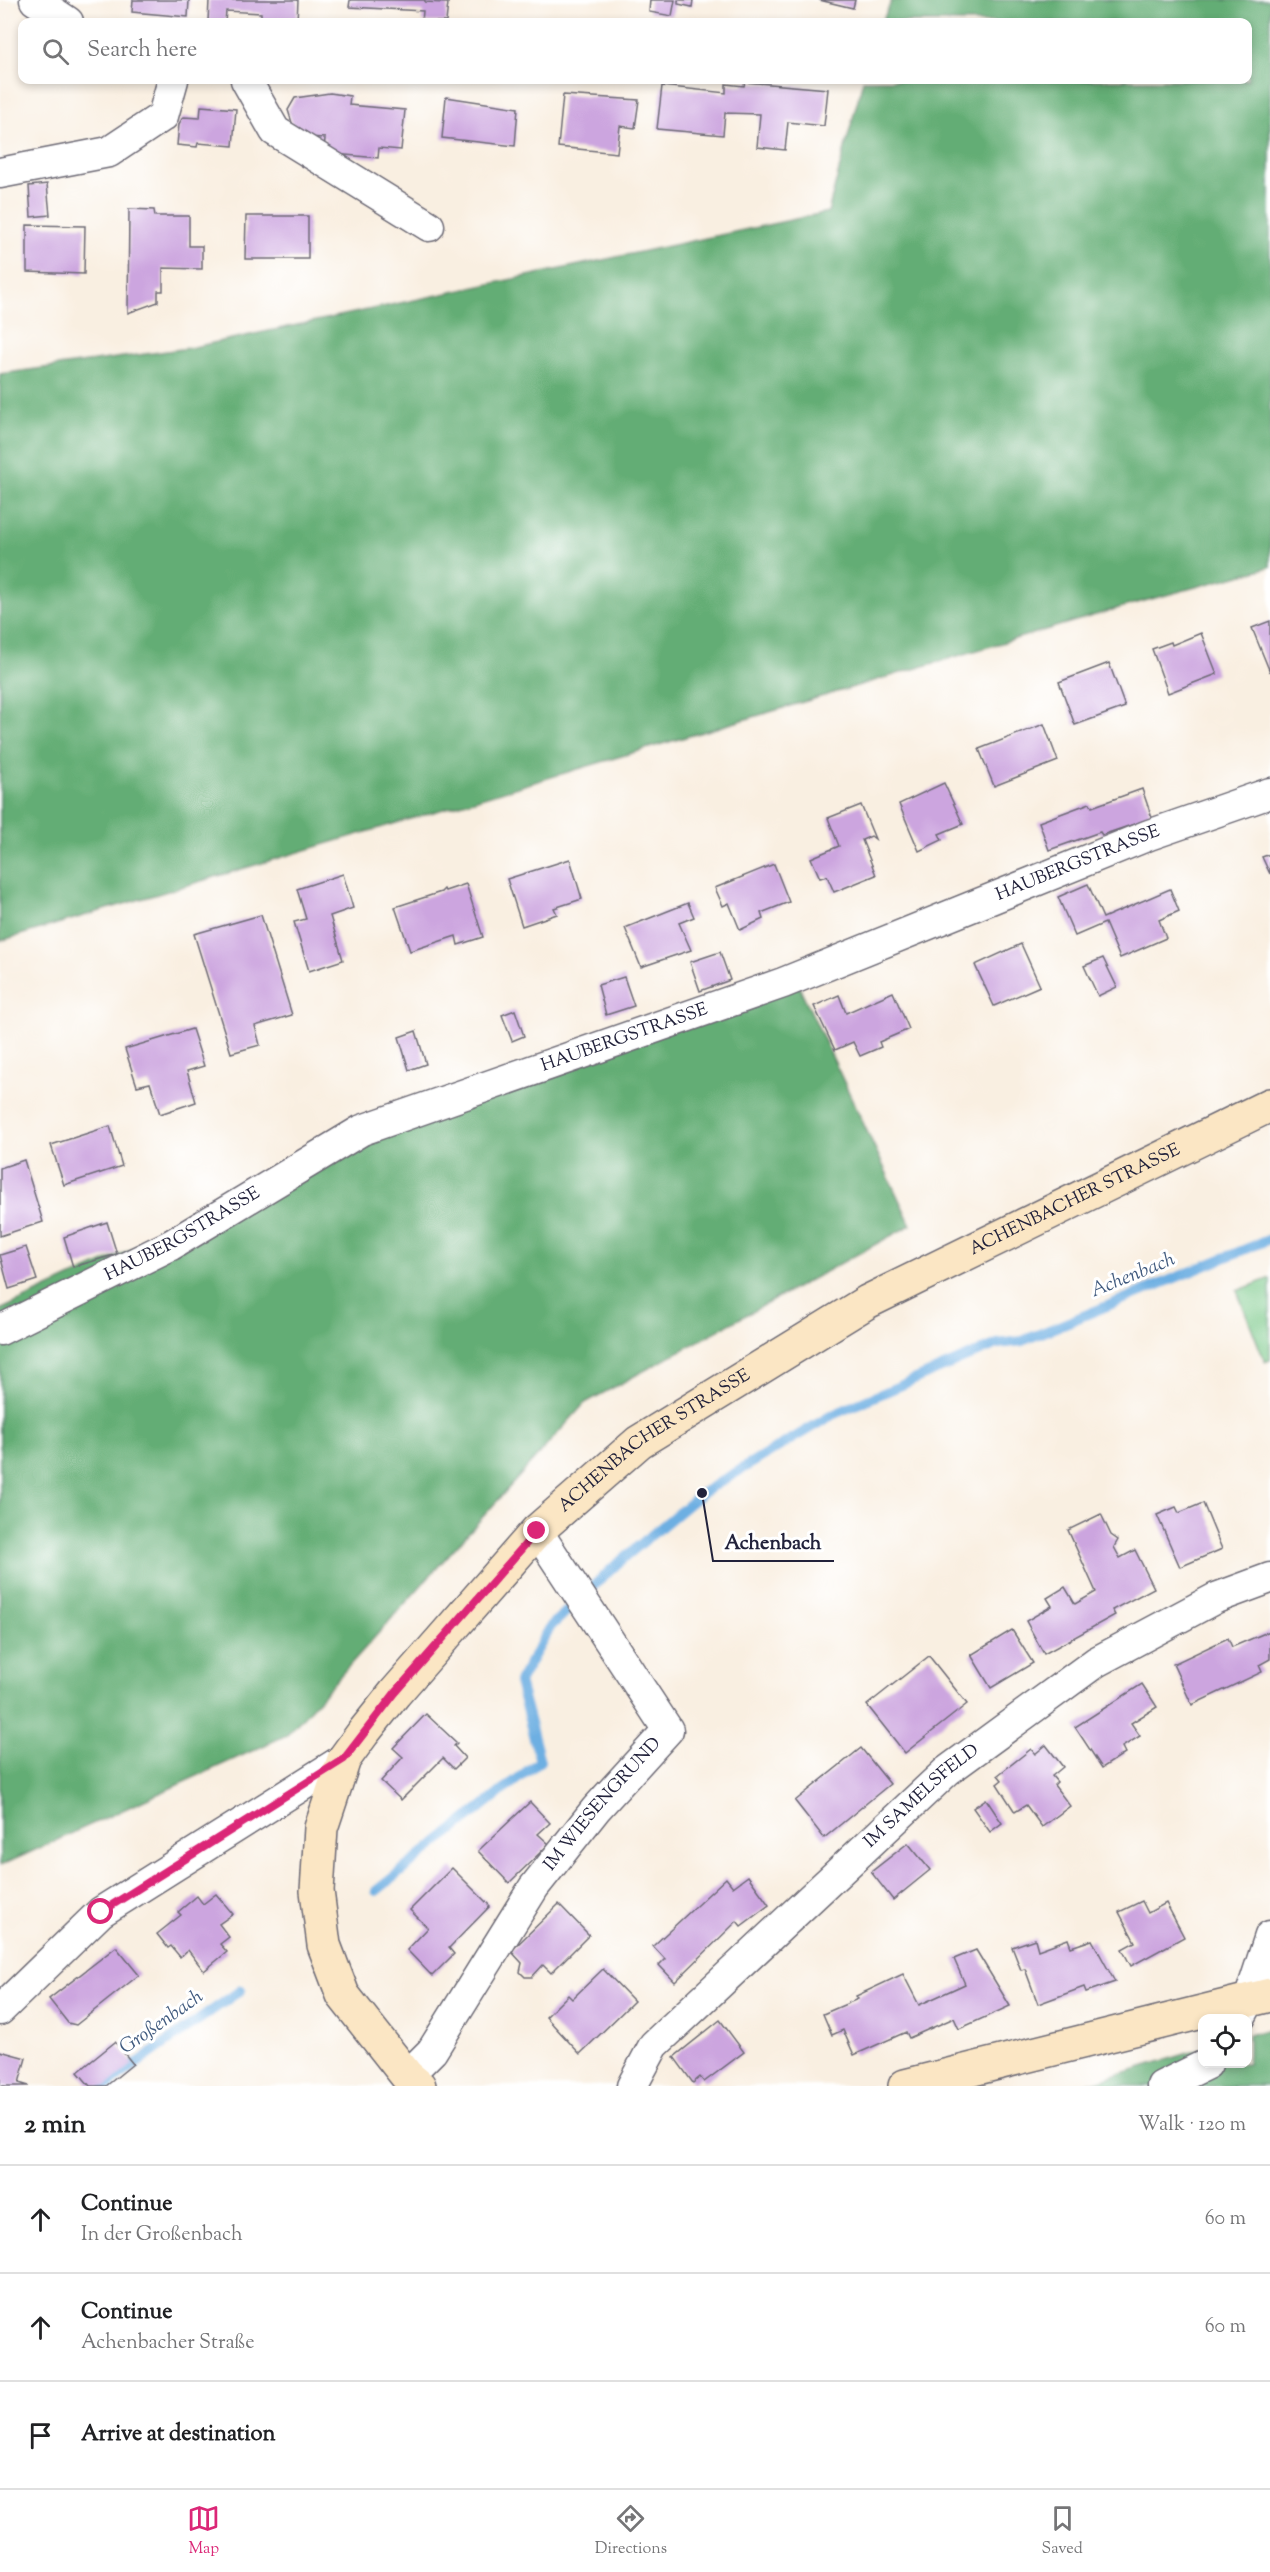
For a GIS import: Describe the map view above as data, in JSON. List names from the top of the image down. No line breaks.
{"streets":{"main road":["ACHENBACHER STRASSE"],"street":["HAUBERGSTRASSE","IM SAMELSFELD","IM WIESENGRUND"]},"crossings":[["ACHENBACHER STRASSE","IM WIESENGRUND"]],"water":["Achenbach","Großenbach"],"places":["Achenbach"],"page":{"search":"Search here","heading":["2 min","Walk · 120 m"],"list":[["Continue","In der Großenbach","60 m"],["Continue","Achenbacher Straße","60 m"],"Arrive at destination"],"nav":["Map","Directions","Saved"]}}
